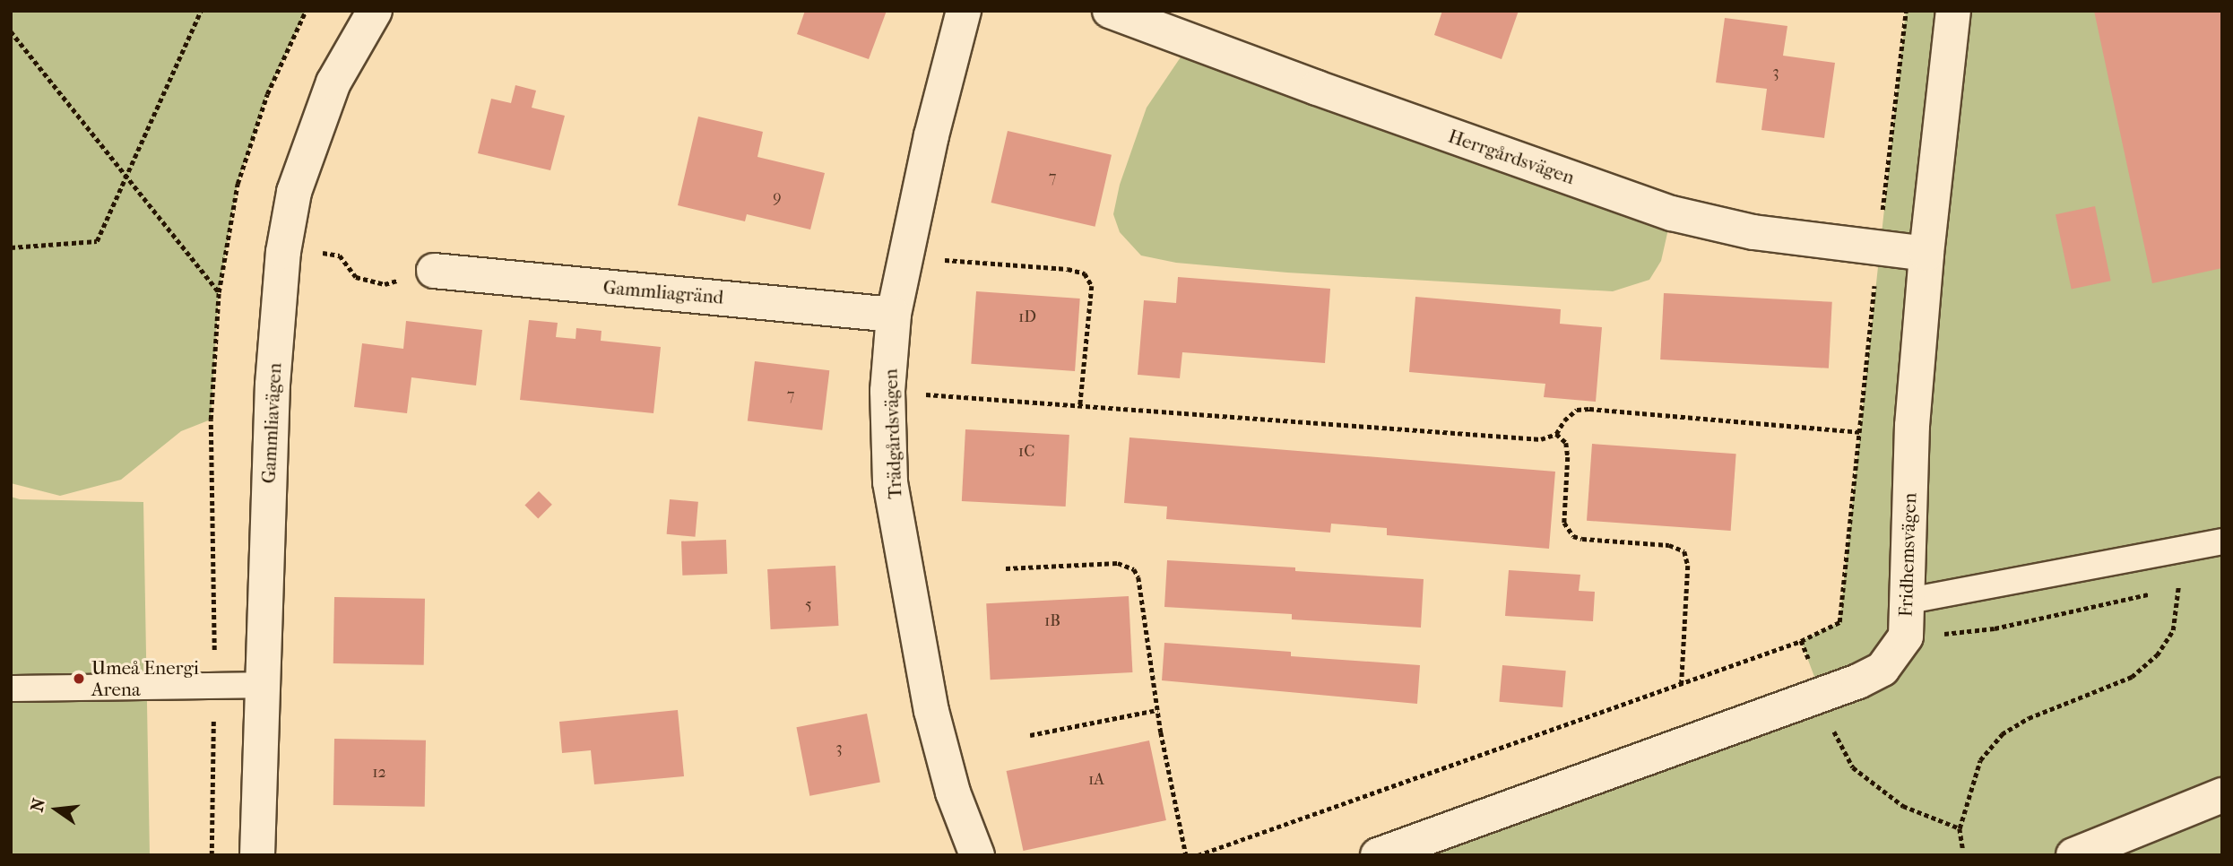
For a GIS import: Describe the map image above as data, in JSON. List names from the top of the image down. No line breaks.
{"streets":{"street":["Herrgårdsvägen","Gammliagränd","Gammliavägen","Trädgårdsvägen","Fridhemsvägen"]},"crossings":[["Herrgårdsvägen","Fridhemsvägen"],["Gammliagränd","Trädgårdsvägen"]],"places":["Umeå Energi Arena"],"house_numbers":["3","7","9","1D","7","1C","5","1B","3","12","1A"],"north":"left"}
